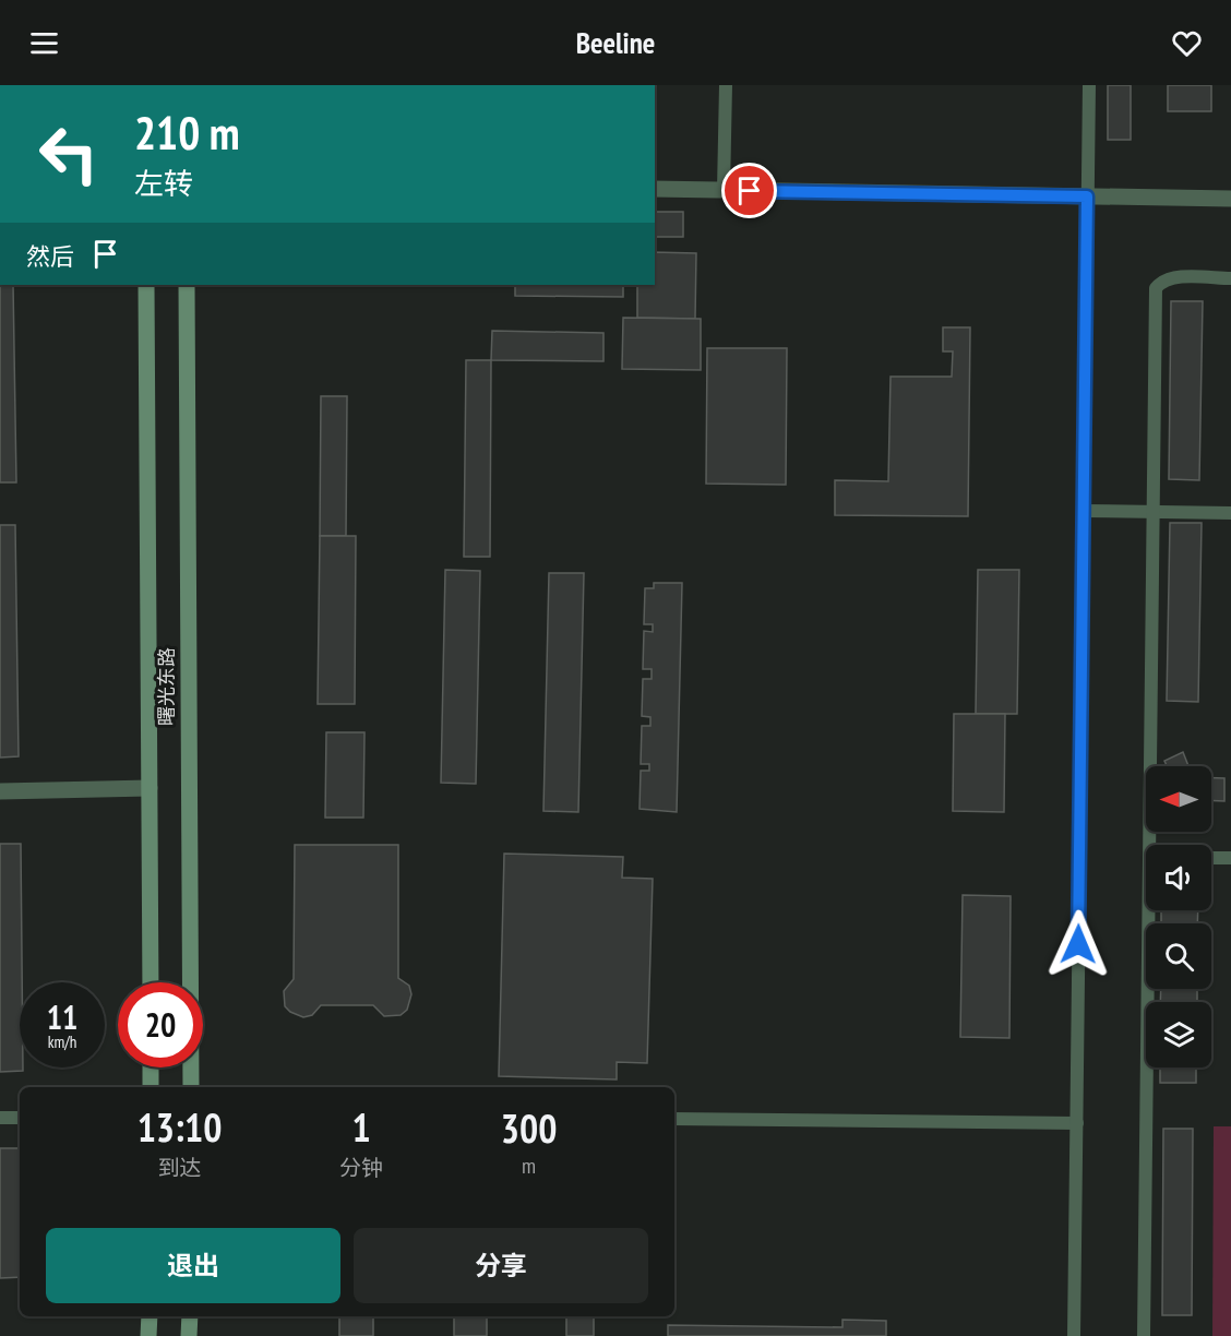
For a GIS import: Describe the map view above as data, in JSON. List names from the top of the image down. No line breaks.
{"streets":{"main road":["曙光东路"]},"north":"left","page":{"header":"Beeline","turn":["210 m","左转"],"then":"然后","speed":"11 km/h","limit":"20","eta":["13:10","到达","1","分钟","300","m"],"buttons":["退出","分享"]}}
